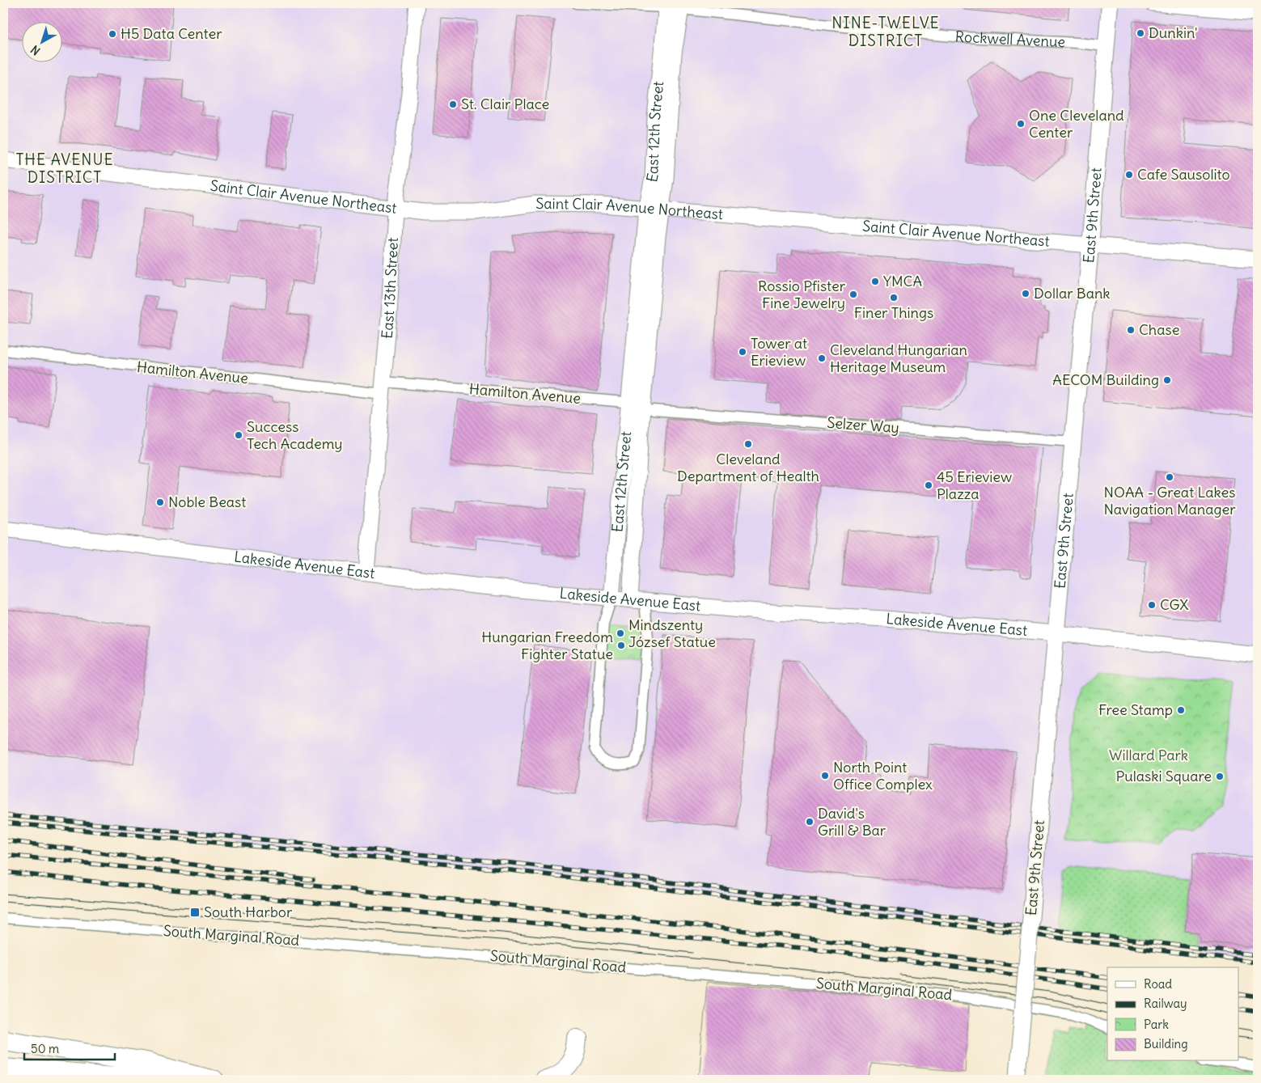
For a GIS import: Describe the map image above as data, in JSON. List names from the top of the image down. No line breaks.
{"streets":{"main road":["East 9th Street"],"street":["Rockwell Avenue","East 12th Street","Saint Clair Avenue Northeast","East 13th Street","Hamilton Avenue","Selzer Way","Lakeside Avenue East","South Marginal Road"]},"crossings":[["Rockwell Avenue","East 12th Street"],["Rockwell Avenue","East 9th Street"],["East 12th Street","Saint Clair Avenue Northeast"],["East 12th Street","Hamilton Avenue"],["East 12th Street","Selzer Way"],["East 12th Street","Lakeside Avenue East"],["Saint Clair Avenue Northeast","East 9th Street"],["Saint Clair Avenue Northeast","East 13th Street"],["East 9th Street","Selzer Way"],["East 9th Street","Lakeside Avenue East"],["East 13th Street","Hamilton Avenue"],["East 13th Street","Lakeside Avenue East"],["Hamilton Avenue","Selzer Way"]],"districts":["NINE-TWELVE DISTRICT","THE AVENUE DISTRICT"],"parks":["Willard Park"],"places":{"other":["Dunkin'","H5 Data Center","St. Clair Place","One Cleveland Center","Cafe Sausolito","YMCA","Dollar Bank","Rossio Pfister Fine Jewelry","Finer Things","Chase","Tower at Erieview","Cleveland Hungarian Heritage Museum","AECOM Building","Success Tech Academy","Cleveland Department of Health","NOAA - Great Lakes Navigation Manager","45 Erieview Plazza","Noble Beast","CGX","Mindszenty József Statue","Hungarian Freedom Fighter Statue","Free Stamp","North Point Office Complex","Pulaski Square","David's Grill & Bar"],"transit":["South Harbor"]},"legend":["Road","Railway","Park","Building"],"scale_bar":"50 m","north":"bottom left"}
